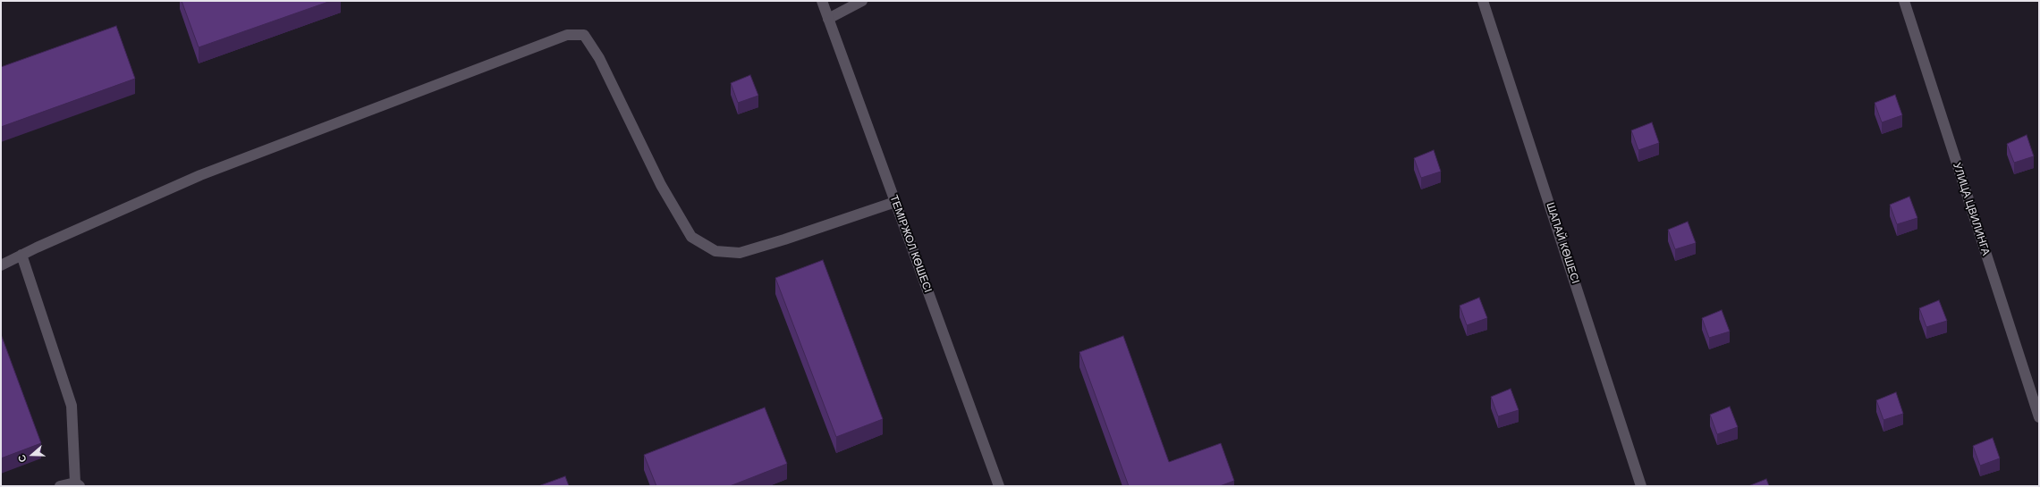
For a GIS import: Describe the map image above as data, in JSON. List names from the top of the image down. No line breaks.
{"streets":{"street":["УЛИЦА ЦВИЛИНГА","ШАПАЙ КӨШЕСІ","ТЕМІРЖОЛ КӨШЕСІ"]},"north":"left"}
